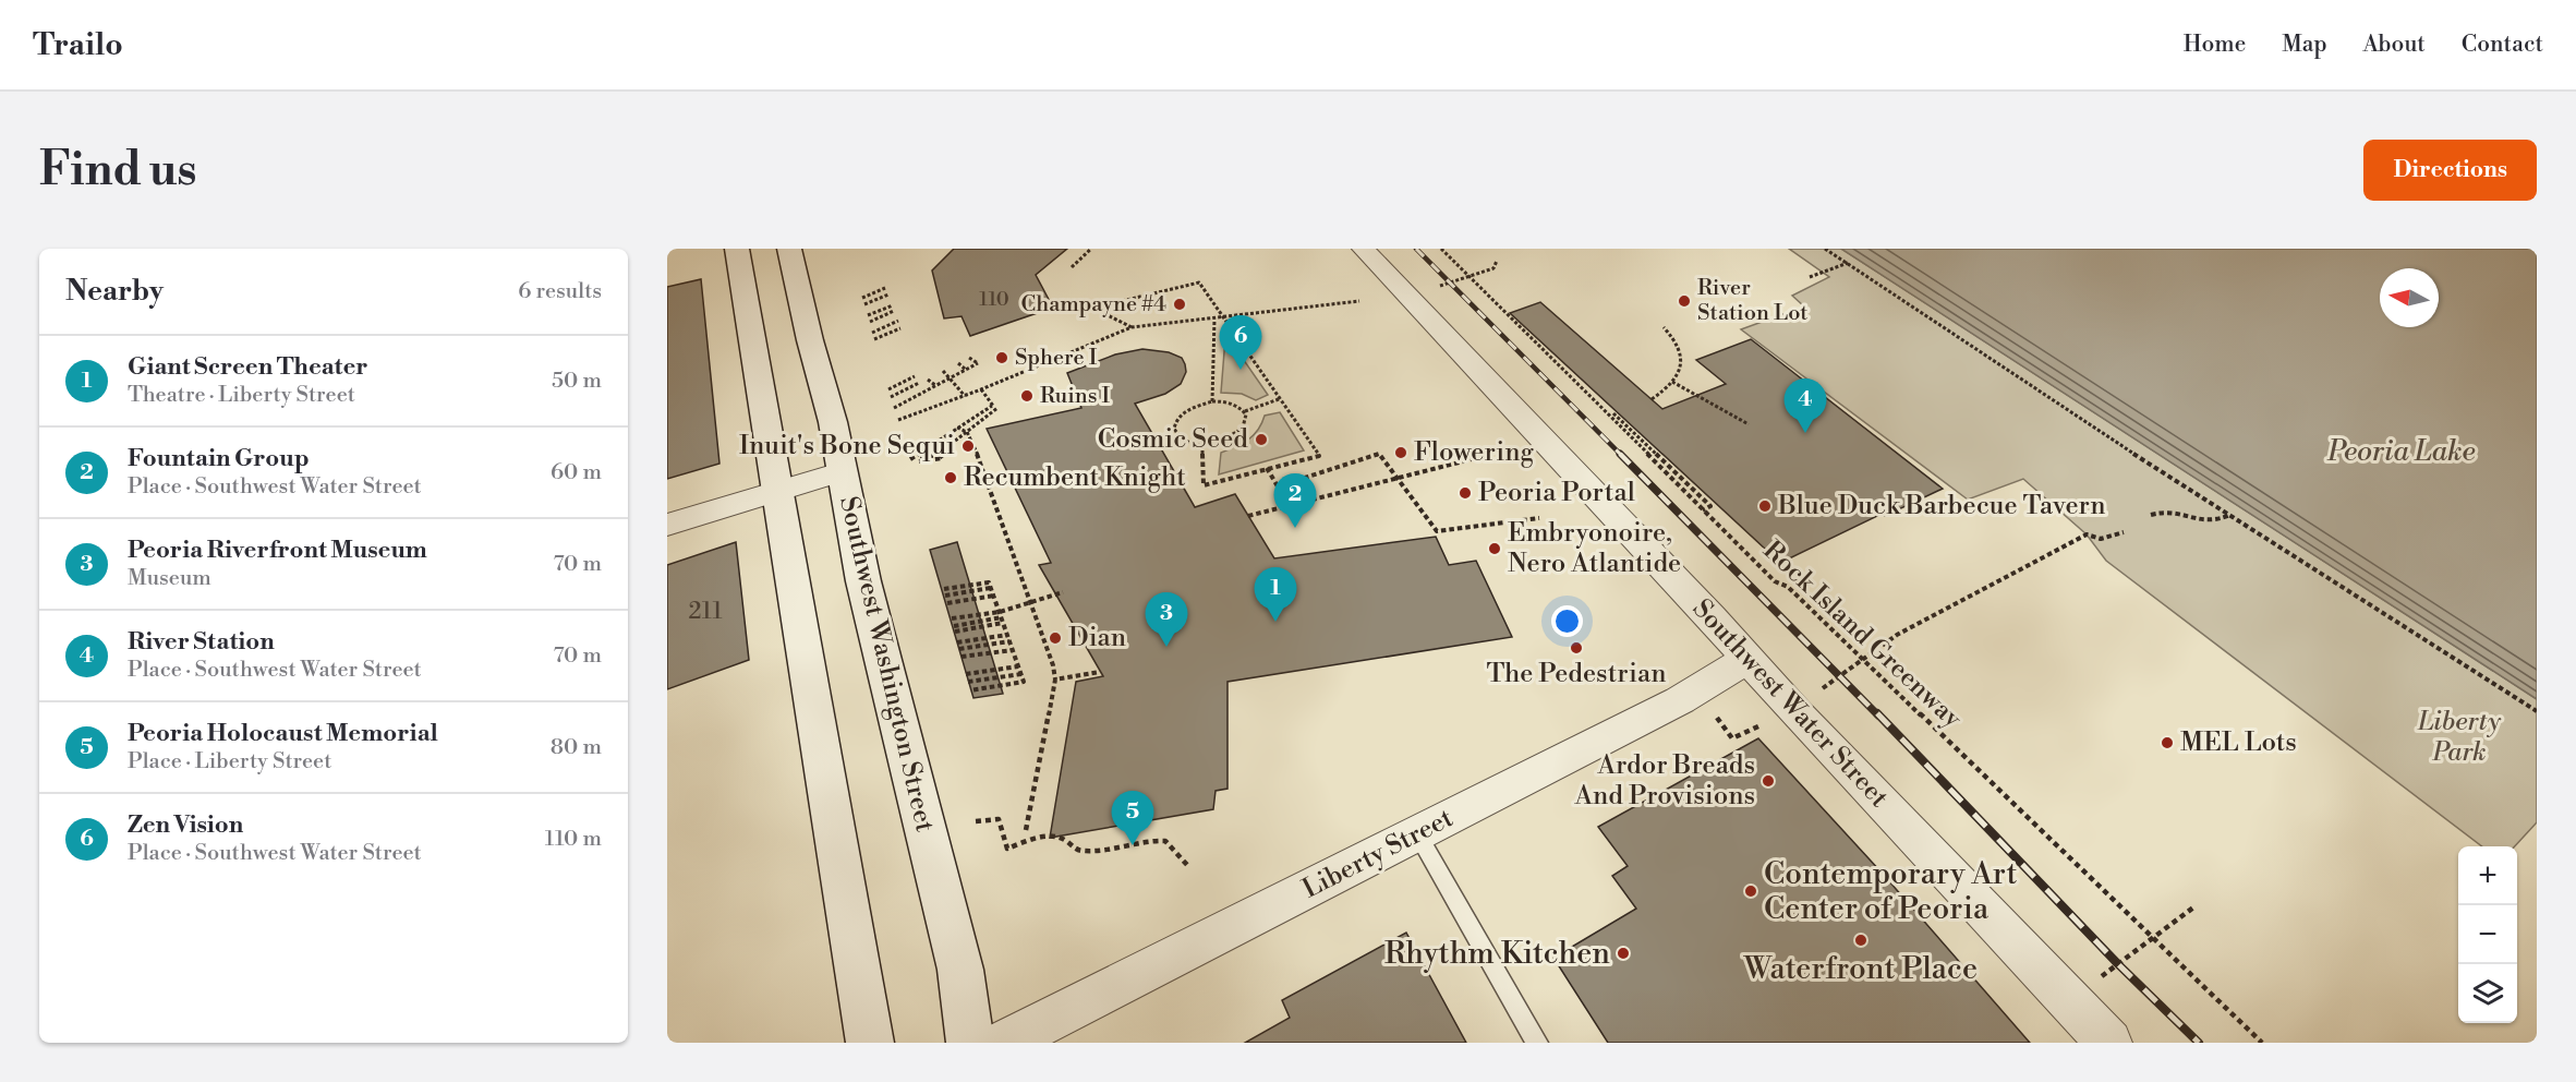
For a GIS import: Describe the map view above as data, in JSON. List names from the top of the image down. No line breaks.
{"streets":{"street":["Southwest Washington Street","Southwest Water Street","Liberty Street"],"path":["Rock Island Greenway"]},"crossings":[["Southwest Water Street","Liberty Street"]],"water":["Peoria Lake"],"parks":["Liberty Park"],"places":["River Station Lot","Champayne #4","Sphere I","Ruins I","Cosmic Seed","Inuit's Bone Sequi","Flowering","Recumbent Knight","Peoria Portal","Blue Duck Barbecue Tavern","Embryonoire, Nero Atlantide","Dian","The Pedestrian","MEL Lots","Ardor Breads And Provisions","Contemporary Art Center of Peoria","Waterfront Place","Rhythm Kitchen"],"house_numbers":["110","211"],"north":"left","page":{"header":"Trailo","nav":["Home","Map","About","Contact"],"buttons":"Directions","title":"Find us","heading":["Nearby","6 results"],"pins":["6","4","2","1","3","5"],"list":[{"mark":"1","name":"Giant Screen Theater","note":"Theatre · Liberty Street","value":"50 m"},{"mark":"2","name":"Fountain Group","note":"Place · Southwest Water Street","value":"60 m"},{"mark":"3","name":"Peoria Riverfront Museum","note":"Museum","value":"70 m"},{"mark":"4","name":"River Station","note":"Place · Southwest Water Street","value":"70 m"},{"mark":"5","name":"Peoria Holocaust Memorial","note":"Place · Liberty Street","value":"80 m"},{"mark":"6","name":"Zen Vision","note":"Place · Southwest Water Street","value":"110 m"}],"map_buttons":["+","−"]}}
